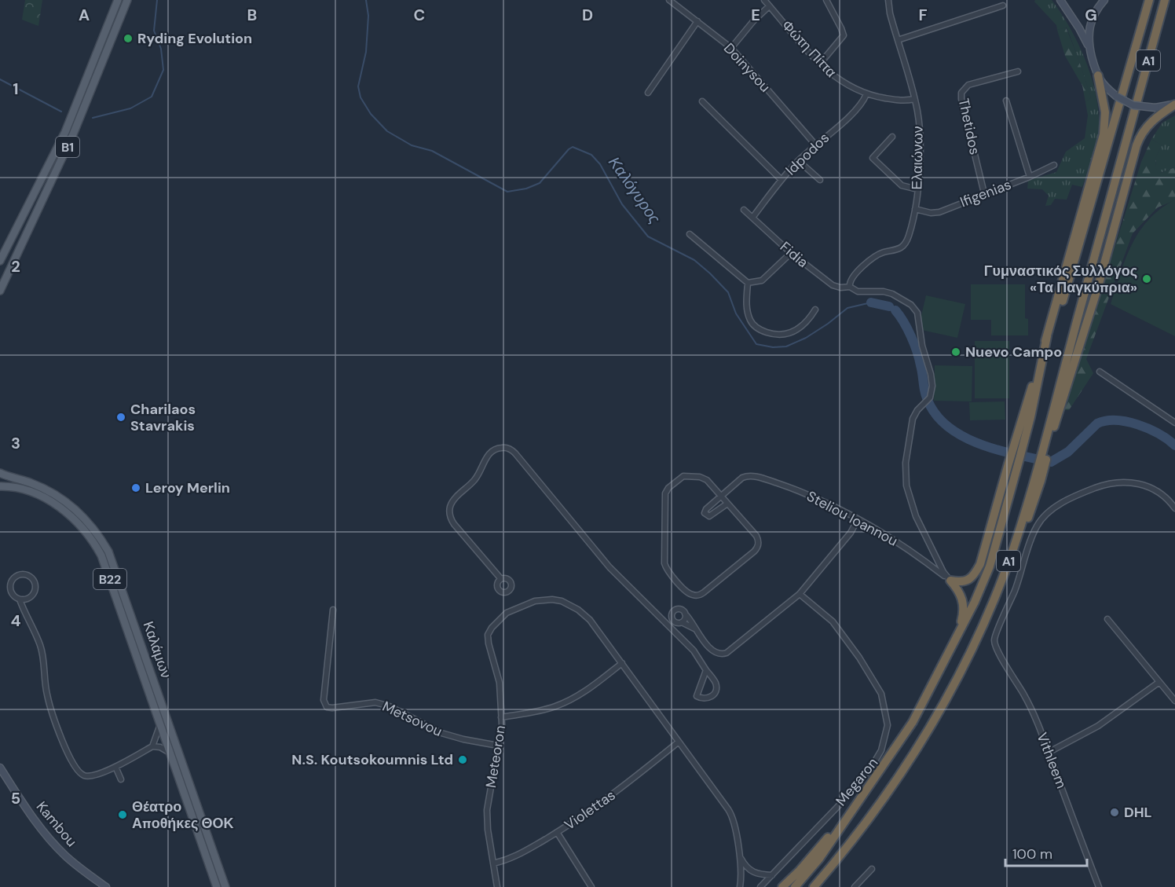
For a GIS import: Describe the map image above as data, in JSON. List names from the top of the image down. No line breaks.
{"streets":{"highway":["A1"],"main road":["B1","B22","Καλάμων","Kambou"],"street":["Φώτη Πίττα","Doinysou","Thetidos","Idpodos","Ελαιώνων","Ifigenias","Fidia","Steliou Ioannou","Metsovou","Meteoron","Vithleem","Megaron","Violettas"]},"crossings":[["Φώτη Πίττα","Idpodos"],["Φώτη Πίττα","Ελαιώνων"],["Doinysou","Idpodos"],["Thetidos","Ifigenias"],["Idpodos","Fidia"],["Ελαιώνων","Ifigenias"],["Ελαιώνων","Fidia"],["Fidia","Steliou Ioannou"],["Metsovou","Meteoron"],["Meteoron","Violettas"]],"water":["Καλόγυρος"],"places":["Ryding Evolution","Γυμναστικός Συλλόγος «Τα Παγκύπρια»","Nuevo Campo","Charilaos Stavrakis","Leroy Merlin","N.S. Koutsokoumnis Ltd","DHL","Θέατρο Αποθήκες ΘΟΚ"],"scale_bar":"100 m","grid":{"columns":["A","B","C","D","E","F","G"],"rows":["1","2","3","4","5"]}}
